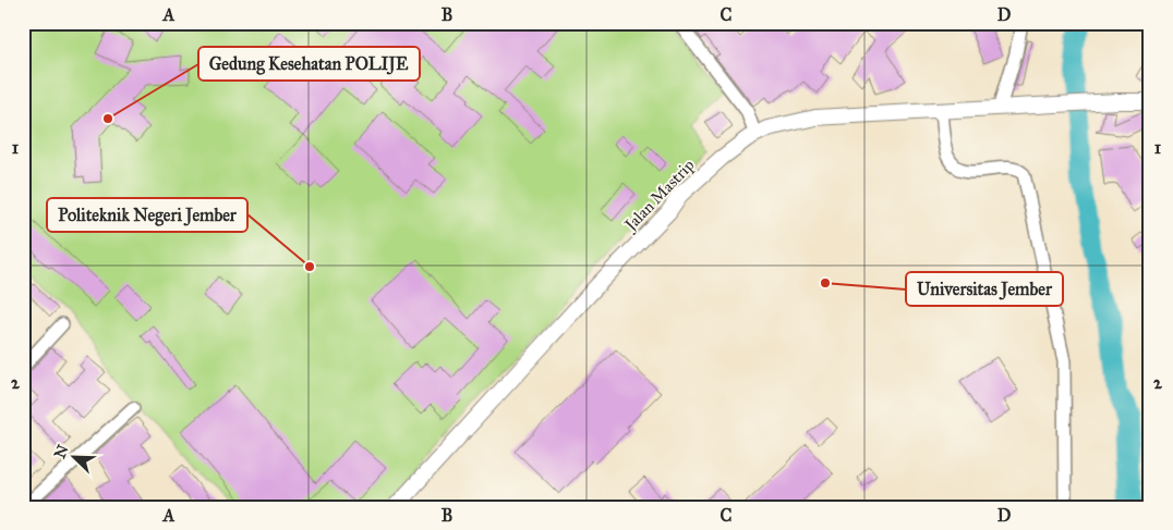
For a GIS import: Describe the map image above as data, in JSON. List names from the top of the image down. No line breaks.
{"streets":{"main road":["Jalan Mastrip"]},"places":["Gedung Kesehatan POLIJE","Politeknik Negeri Jember","Universitas Jember"],"north":"top left","grid":{"columns":["A","B","C","D"],"rows":["1","2"]}}
